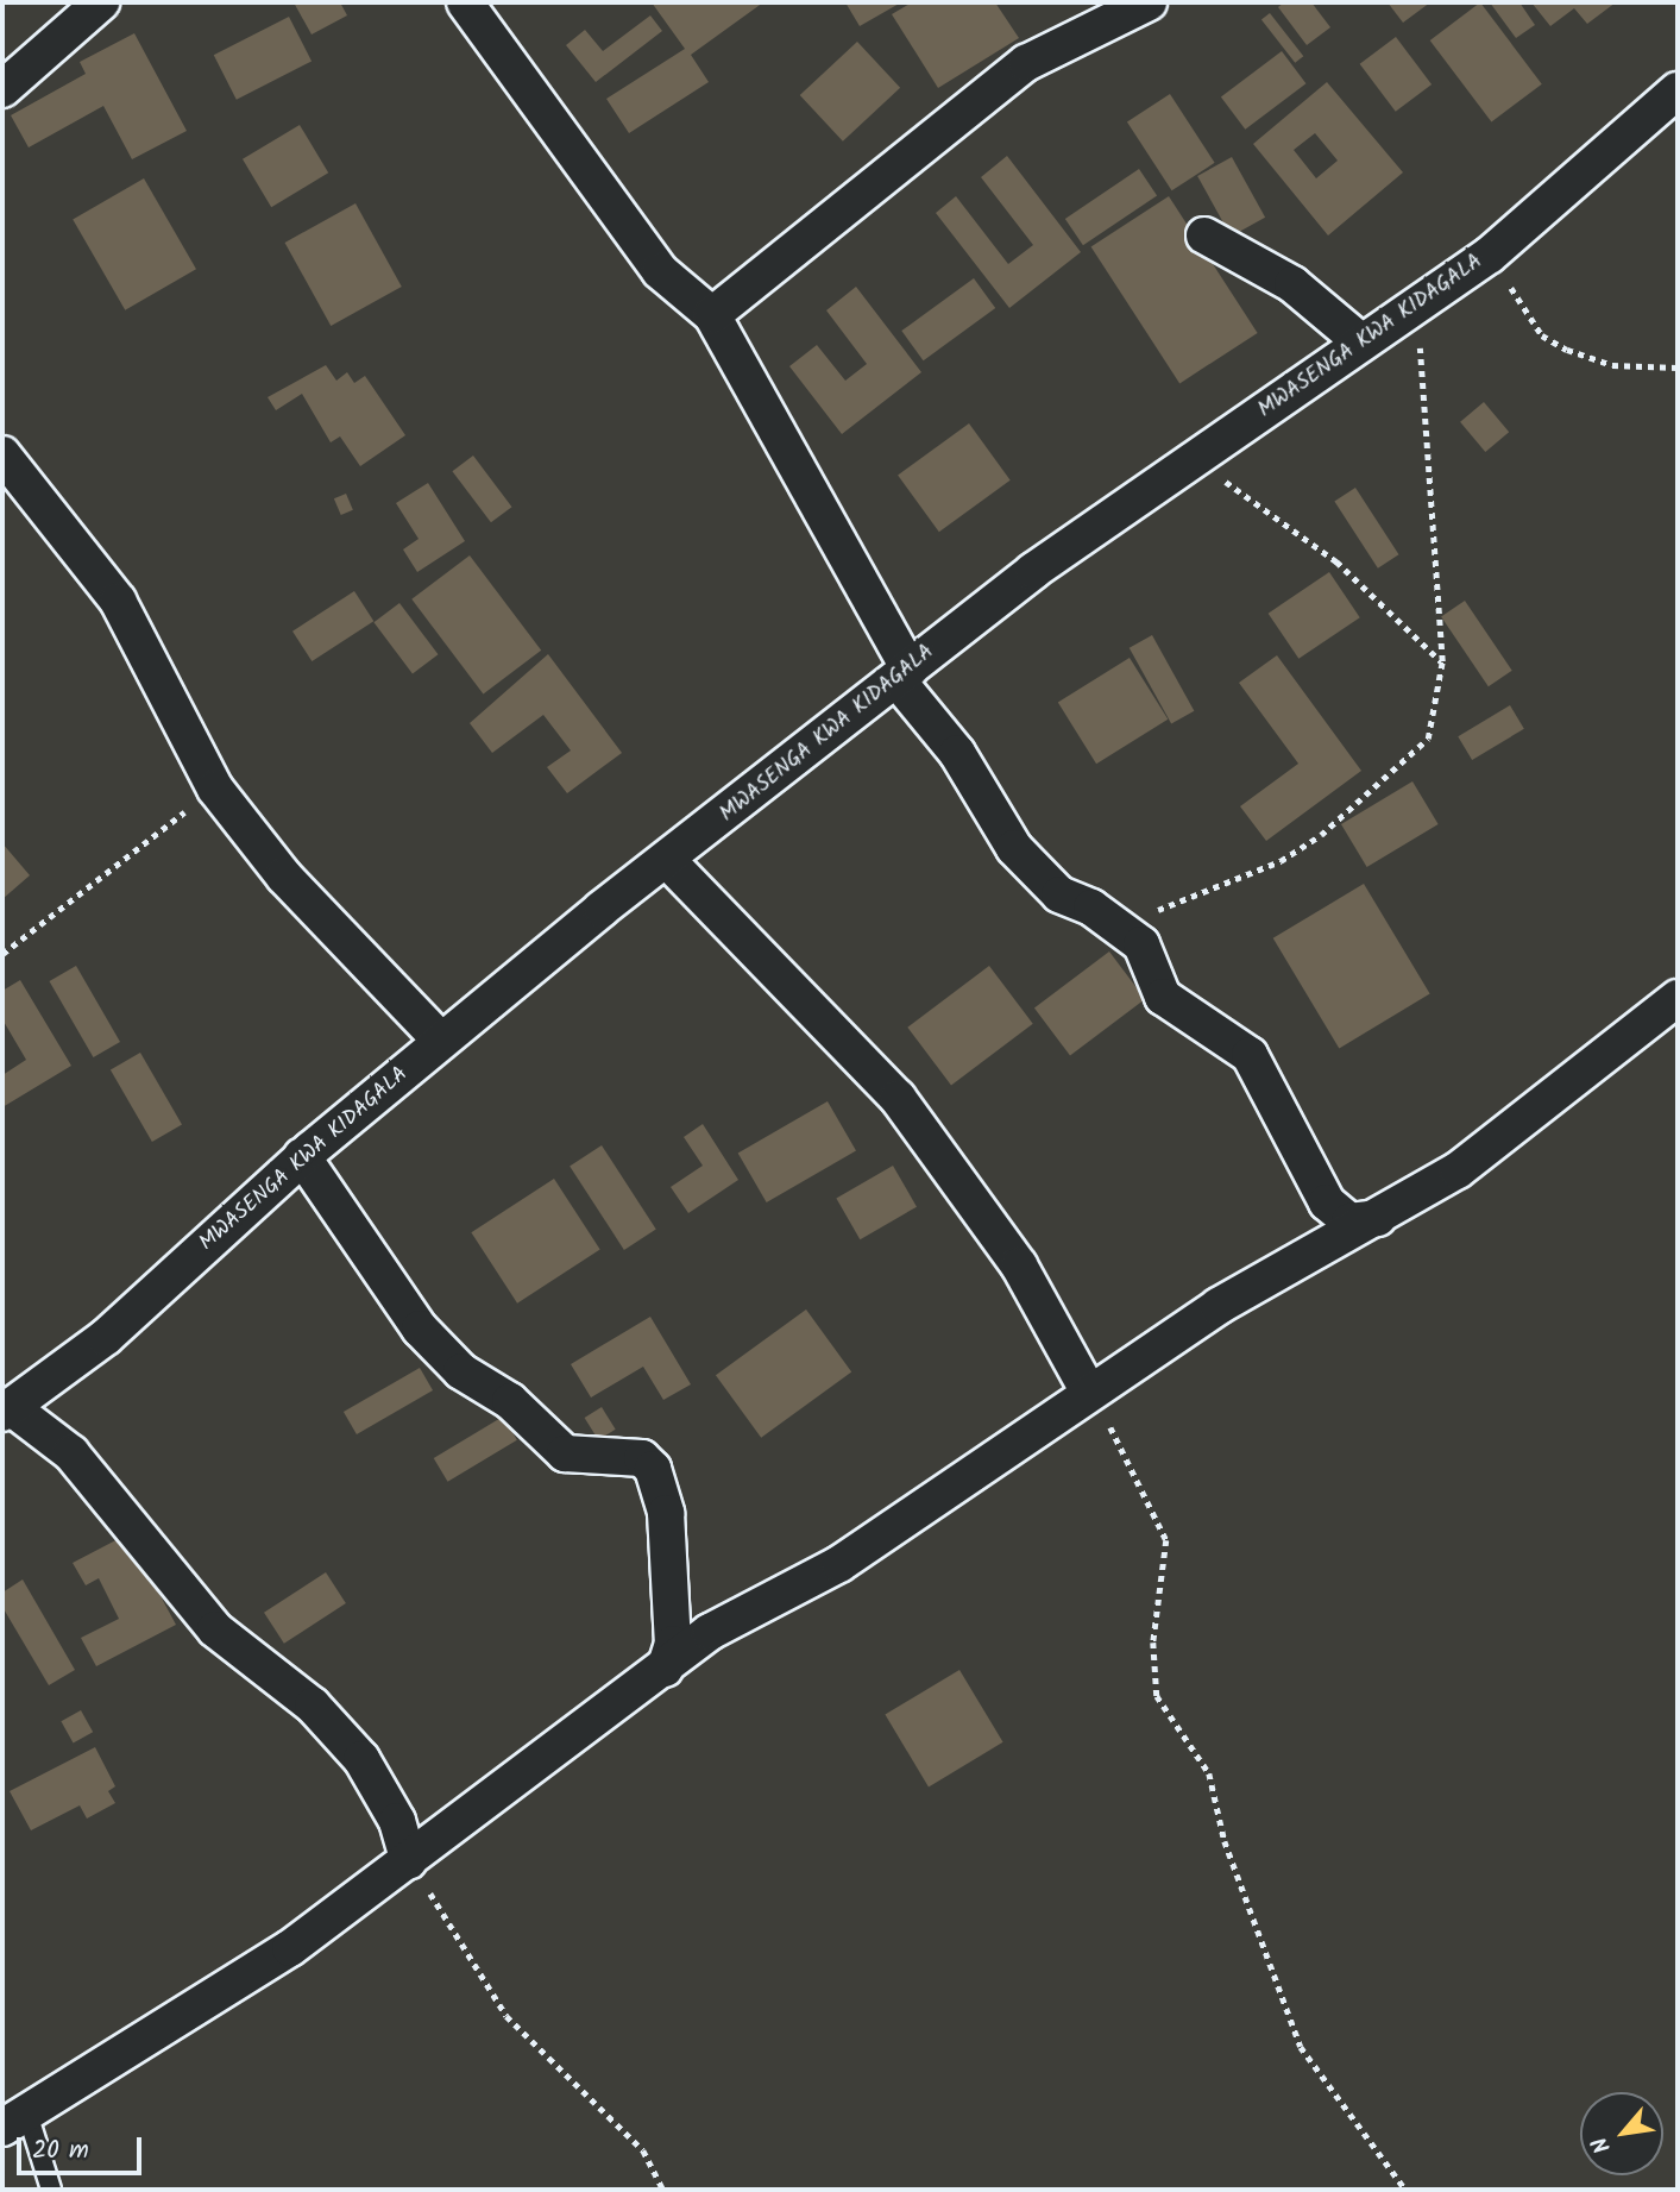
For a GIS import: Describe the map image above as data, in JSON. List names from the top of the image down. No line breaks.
{"streets":{"street":["MWASENGA KWA KIDAGALA"]},"scale_bar":"20 m","north":"bottom left"}
